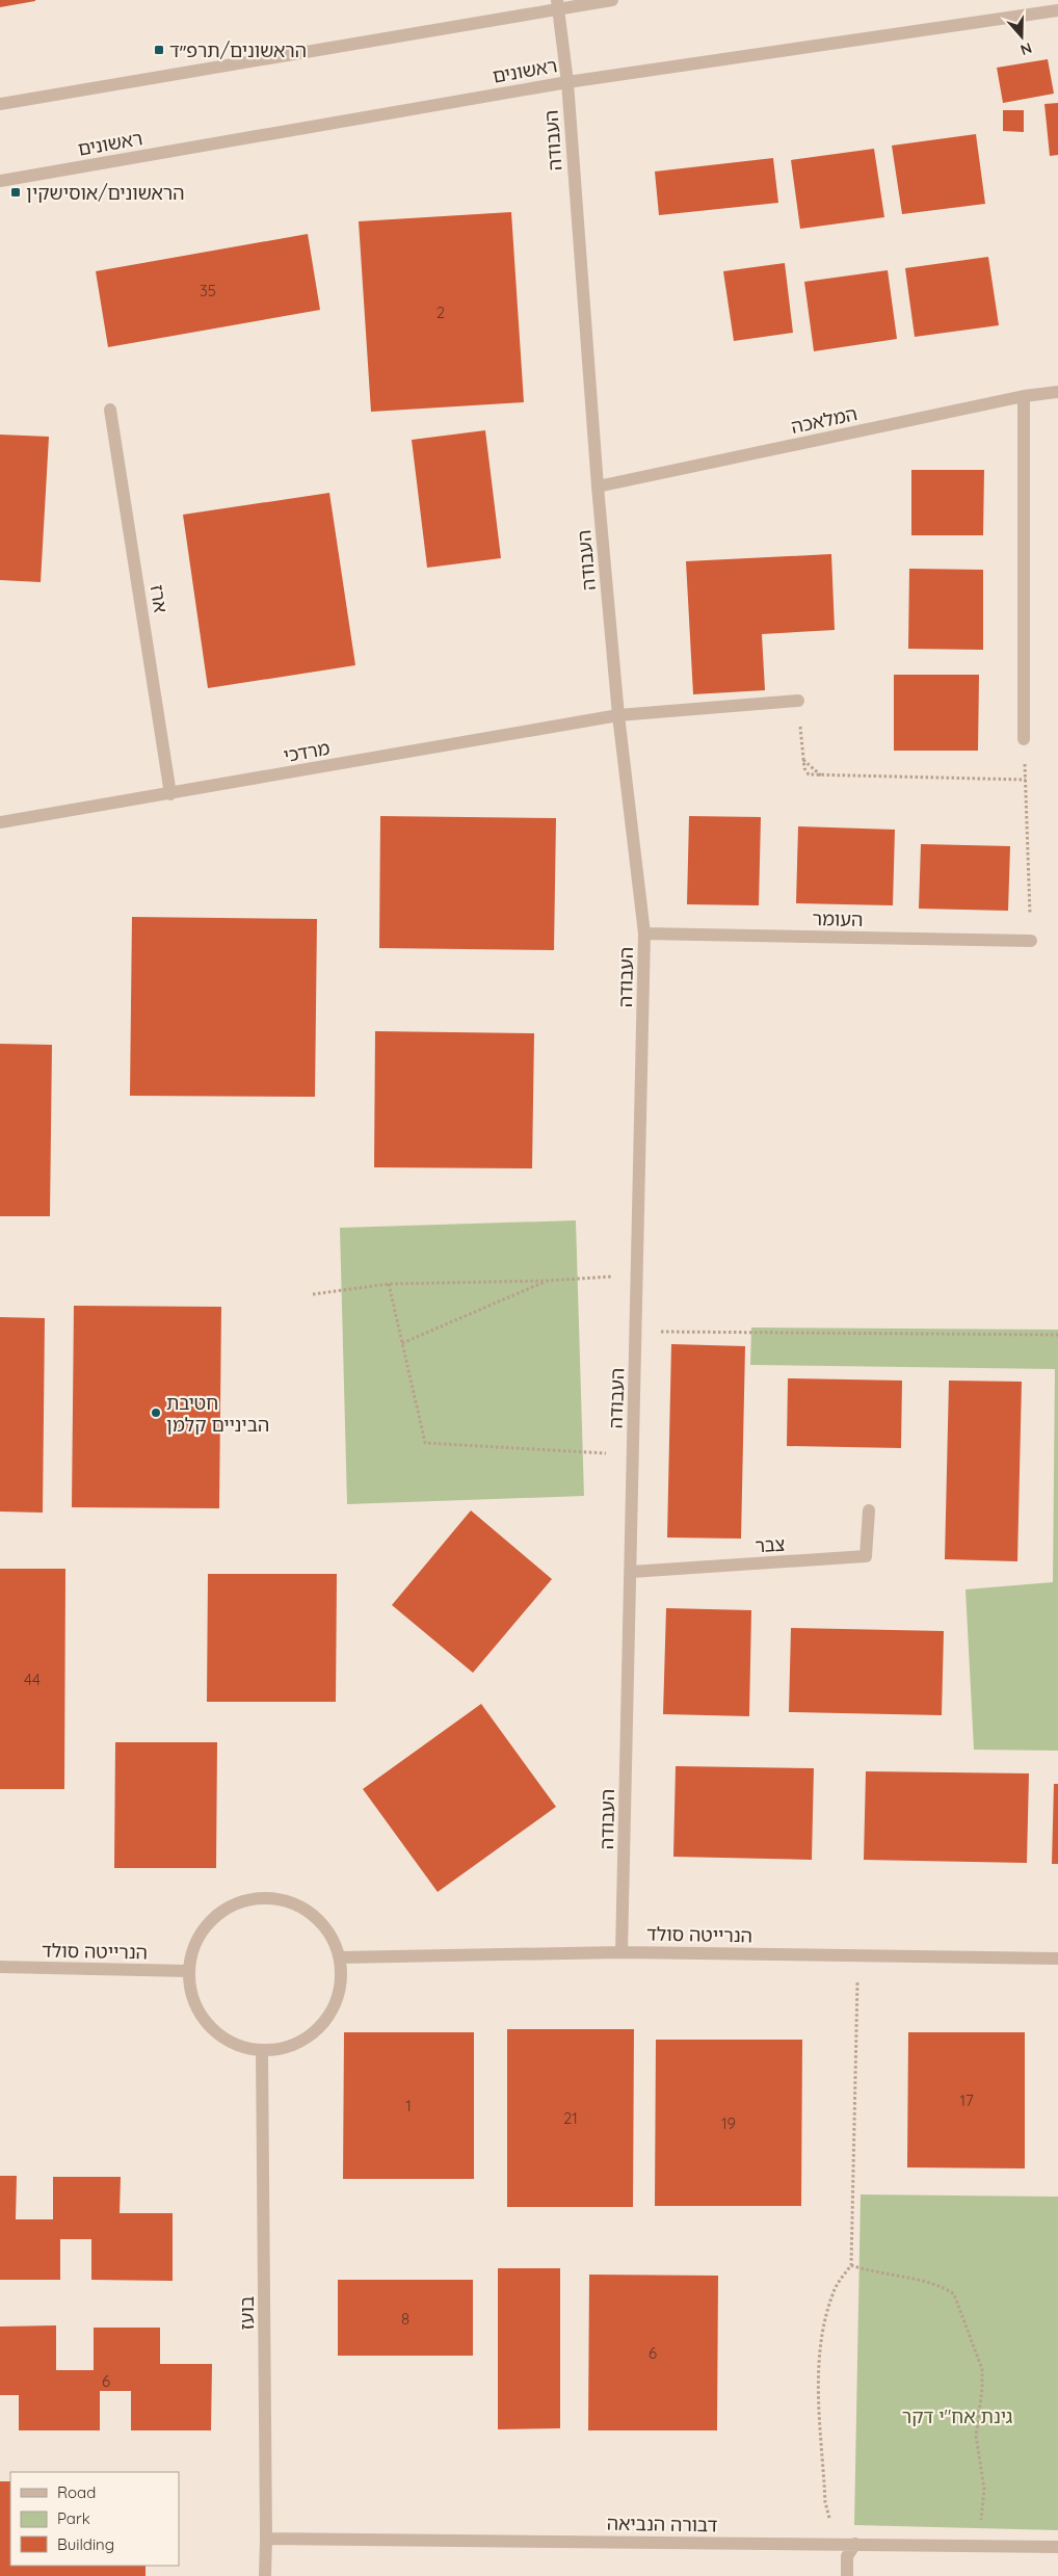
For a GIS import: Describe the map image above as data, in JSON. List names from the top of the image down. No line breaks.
{"streets":{"street":["ראשונים","העבודה","המלאכה","ארז","מרדכי","העומר","צבר","הנרייטה סולד","בועז","דבורה הנביאה"]},"crossings":[["ראשונים","העבודה"],["העבודה","המלאכה"],["העבודה","מרדכי"],["העבודה","העומר"],["העבודה","צבר"],["העבודה","הנרייטה סולד"],["ארז","מרדכי"],["הנרייטה סולד","בועז"],["בועז","דבורה הנביאה"]],"parks":["גינת אח\"י דקר"],"places":{"transit":["הראשונים/תרפ״ד","הראשונים/אוסישקין"],"other":["חטיבת הביניים קלמן"]},"house_numbers":["35","2","44","17","1","21","19","8","6","6"],"legend":["Road","Park","Building"],"north":"bottom"}
